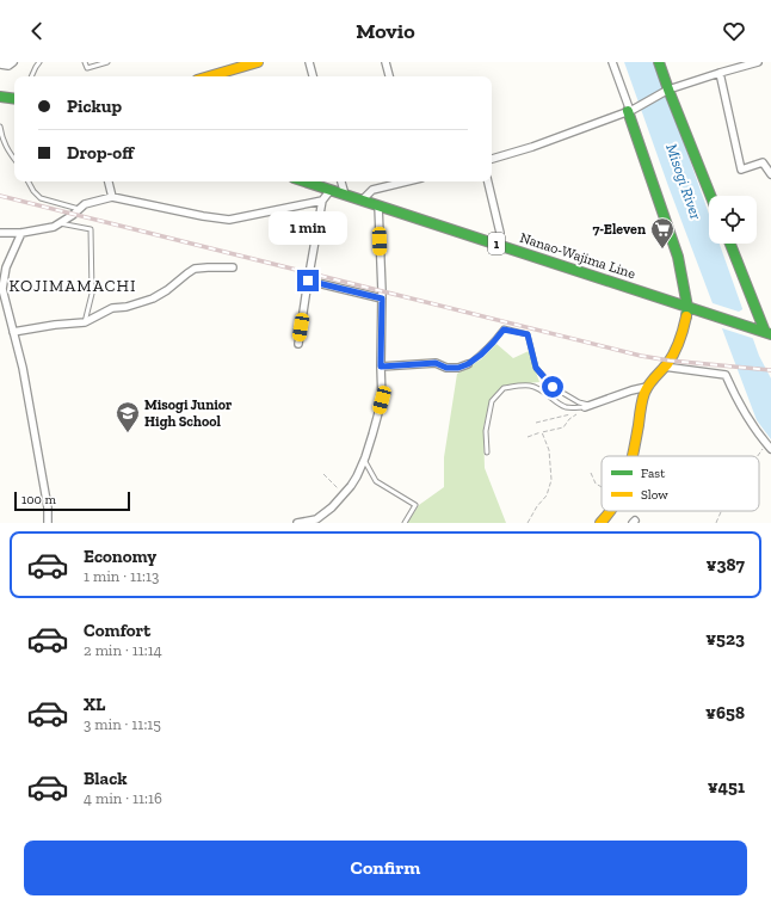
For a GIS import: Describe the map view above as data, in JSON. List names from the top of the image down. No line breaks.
{"streets":{"street":["1","Nanao-Wajima Line"]},"districts":["KOJIMAMACHI"],"water":["Misogi River"],"places":{"supermarket":["7-Eleven"],"school or university":["Misogi Junior High School"]},"legend":["Fast","Slow"],"scale_bar":"100 m","page":{"header":"Movio","banner":["Pickup","Drop-off"],"bubble":"1 min","scale":"100 m","list":[{"name":"Economy","note":"1 min · 11:13","value":"¥387"},{"name":"Comfort","note":"2 min · 11:14","value":"¥523"},{"name":"XL","note":"3 min · 11:15","value":"¥658"},{"name":"Black","note":"4 min · 11:16","value":"¥451"}],"buttons":"Confirm"}}
